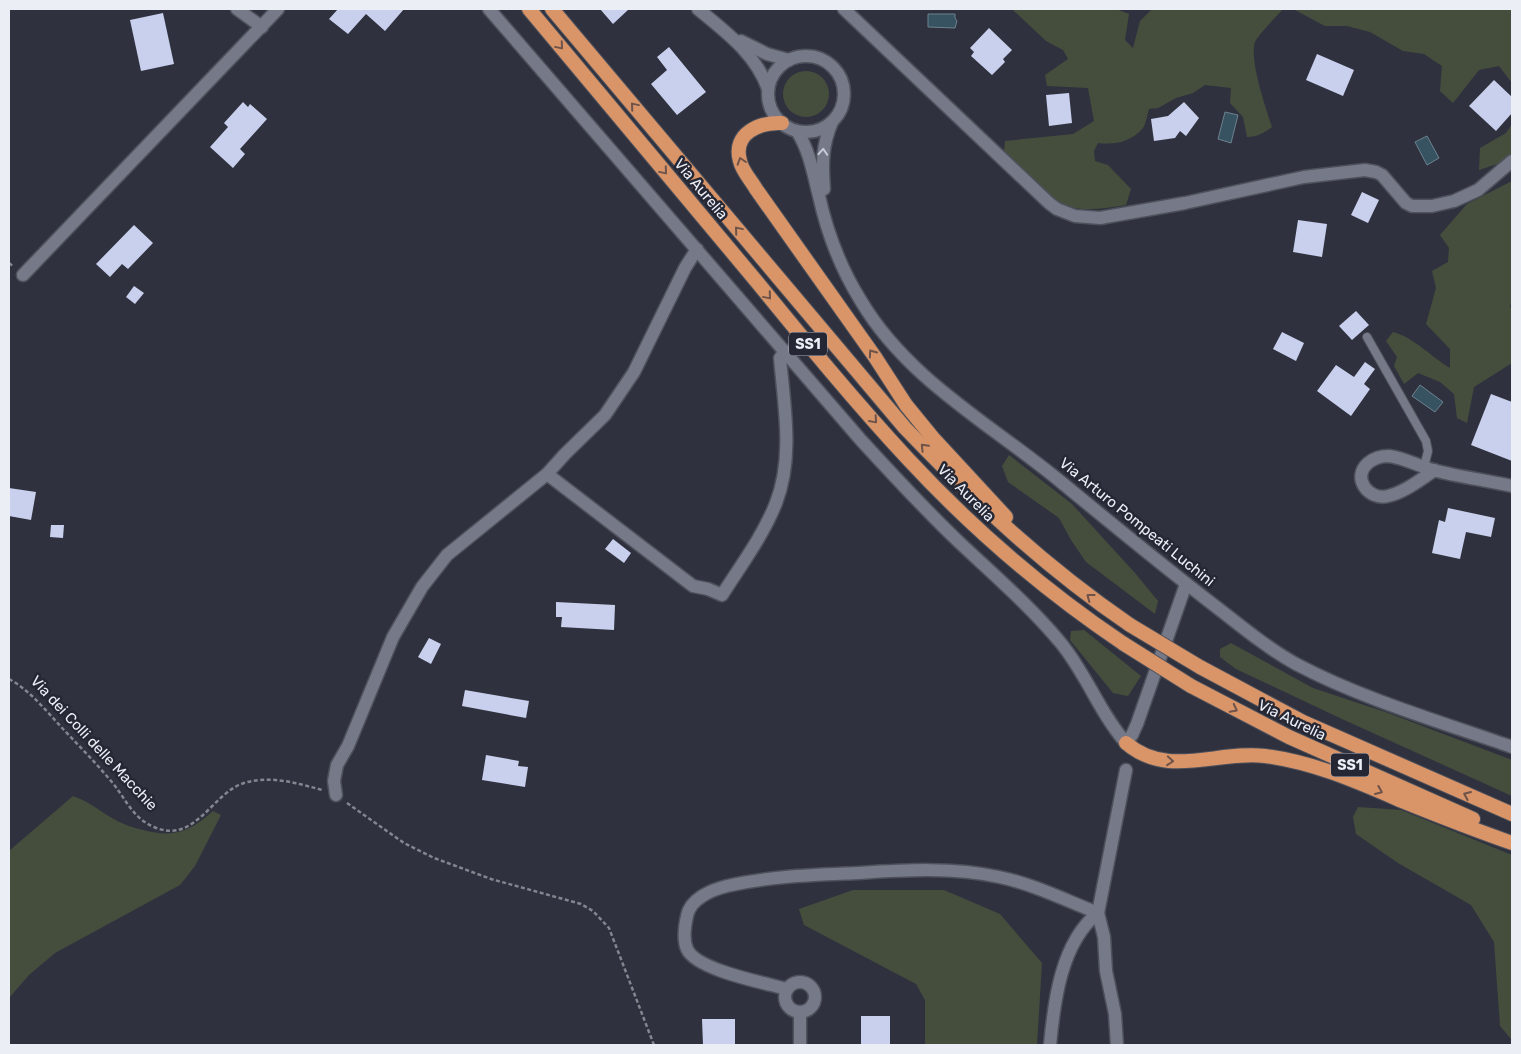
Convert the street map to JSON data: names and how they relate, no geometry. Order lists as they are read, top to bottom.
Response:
{
  "streets": {
    "highway": ["Via Aurelia", "SS1"],
    "street": ["Via Arturo Pompeati Luchini"],
    "path": ["Via dei Colli delle Macchie"]
  }
}
